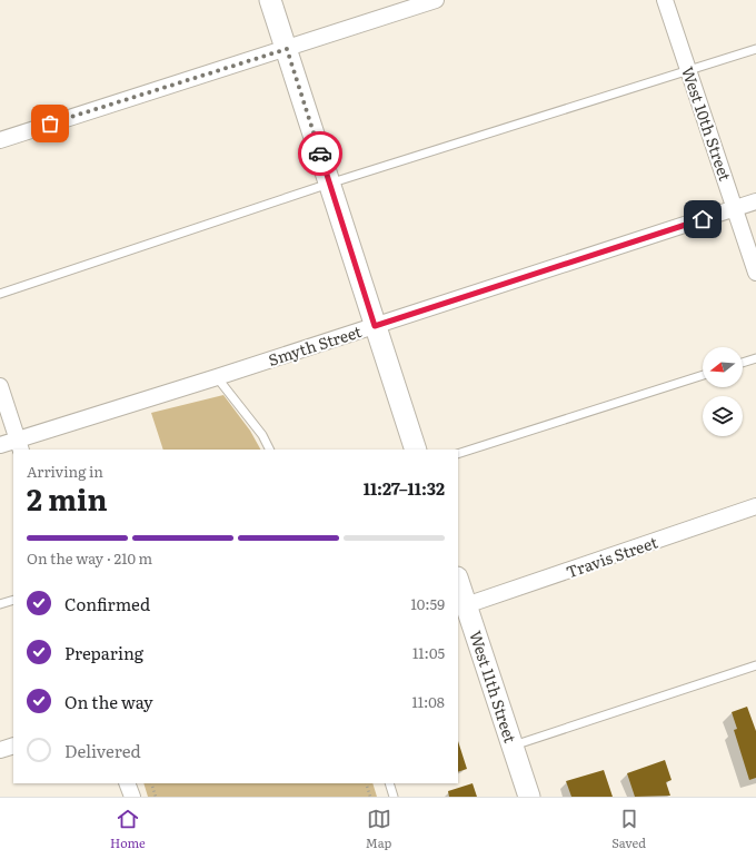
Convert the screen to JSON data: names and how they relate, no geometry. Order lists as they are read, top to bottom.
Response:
{
  "streets": {
    "main road": ["West 11th Street"],
    "street": ["West 10th Street", "Smyth Street", "Travis Street"]
  },
  "crossings": [
    ["West 10th Street", "Smyth Street"],
    ["Travis Street", "West 11th Street"]
  ],
  "north": "left",
  "page": {
    "heading": ["2 min", "Arriving in", "11:27–11:32"],
    "bar": "On the way · 210 m",
    "list": [
      ["Confirmed", "10:59"],
      ["Preparing", "11:05"],
      ["On the way", "11:08"],
      "Delivered"
    ],
    "tabs": ["Home", "Map", "Saved"]
  }
}
